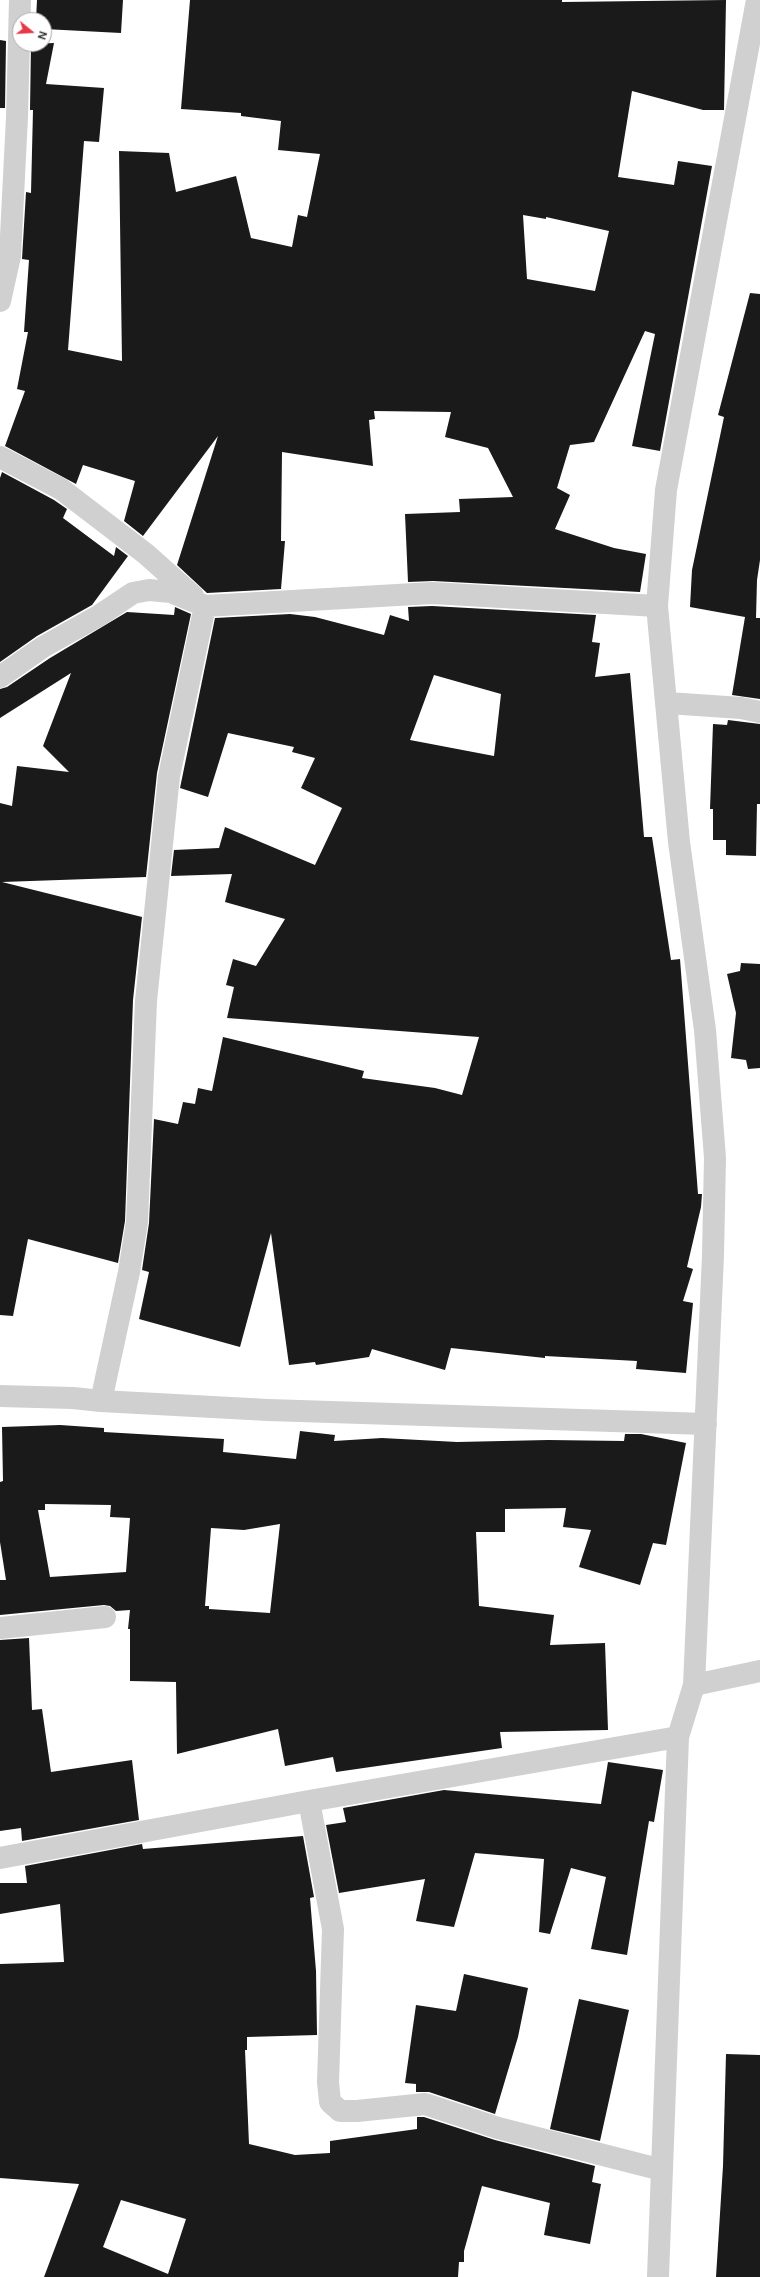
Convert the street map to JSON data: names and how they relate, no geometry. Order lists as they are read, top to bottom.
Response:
{
  "north": "right"
}
